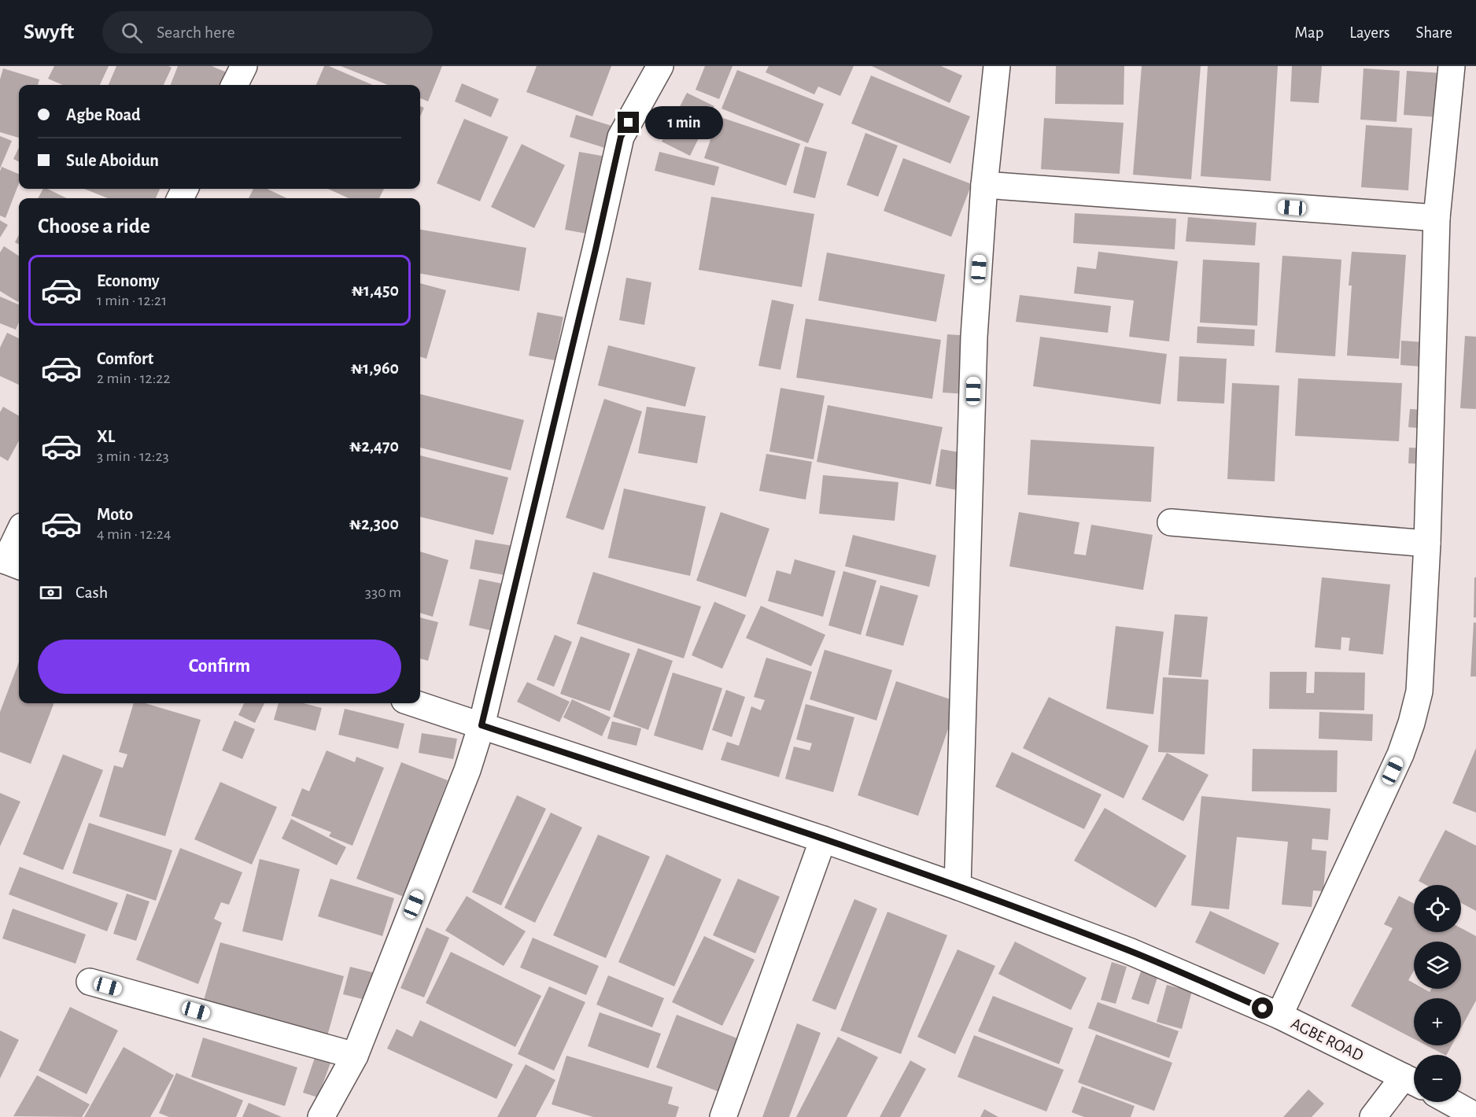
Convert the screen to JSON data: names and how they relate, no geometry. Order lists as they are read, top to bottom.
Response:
{
  "streets": {
    "street": ["AGBE ROAD"]
  },
  "page": {
    "header": "Swyft",
    "search": "Search here",
    "nav": ["Map", "Layers", "Share"],
    "banner": ["Agbe Road", "Sule Aboidun"],
    "bubble": "1 min",
    "heading": "Choose a ride",
    "list": [
      {
        "name": "Economy",
        "note": "1 min · 12:21",
        "value": "₦1,450"
      },
      {
        "name": "Comfort",
        "note": "2 min · 12:22",
        "value": "₦1,960"
      },
      {
        "name": "XL",
        "note": "3 min · 12:23",
        "value": "₦2,470"
      },
      {
        "name": "Moto",
        "note": "4 min · 12:24",
        "value": "₦2,300"
      }
    ],
    "pay": ["Cash", "330 m"],
    "buttons": "Confirm",
    "map_buttons": ["+", "−"]
  }
}
